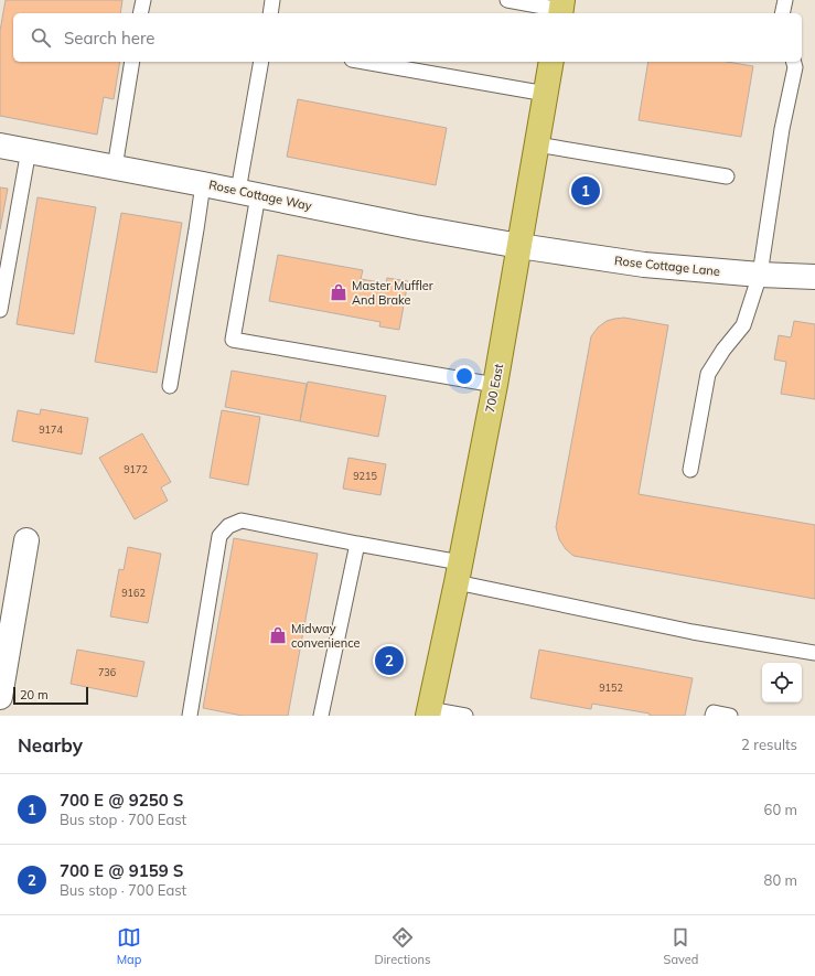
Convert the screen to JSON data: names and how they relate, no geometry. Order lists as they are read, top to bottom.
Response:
{
  "streets": {
    "main road": ["700 East"],
    "street": ["Rose Cottage Way", "Rose Cottage Lane"]
  },
  "crossings": [
    ["Rose Cottage Way", "Rose Cottage Lane"],
    ["Rose Cottage Way", "700 East"],
    ["Rose Cottage Lane", "700 East"]
  ],
  "places": {
    "shop": ["Master Muffler And Brake", "Midway convenience"]
  },
  "house_numbers": [
    "9174",
    "9172",
    "9215",
    "9162",
    "736",
    "9152"
  ],
  "scale_bar": "20 m",
  "page": {
    "search": "Search here",
    "pins": ["1", "2"],
    "scale": "20 m",
    "heading": ["Nearby", "2 results"],
    "list": [
      {
        "mark": "1",
        "name": "700 E @ 9250 S",
        "note": "Bus stop · 700 East",
        "value": "60 m"
      },
      {
        "mark": "2",
        "name": "700 E @ 9159 S",
        "note": "Bus stop · 700 East",
        "value": "80 m"
      }
    ],
    "nav": ["Map", "Directions", "Saved"]
  }
}
